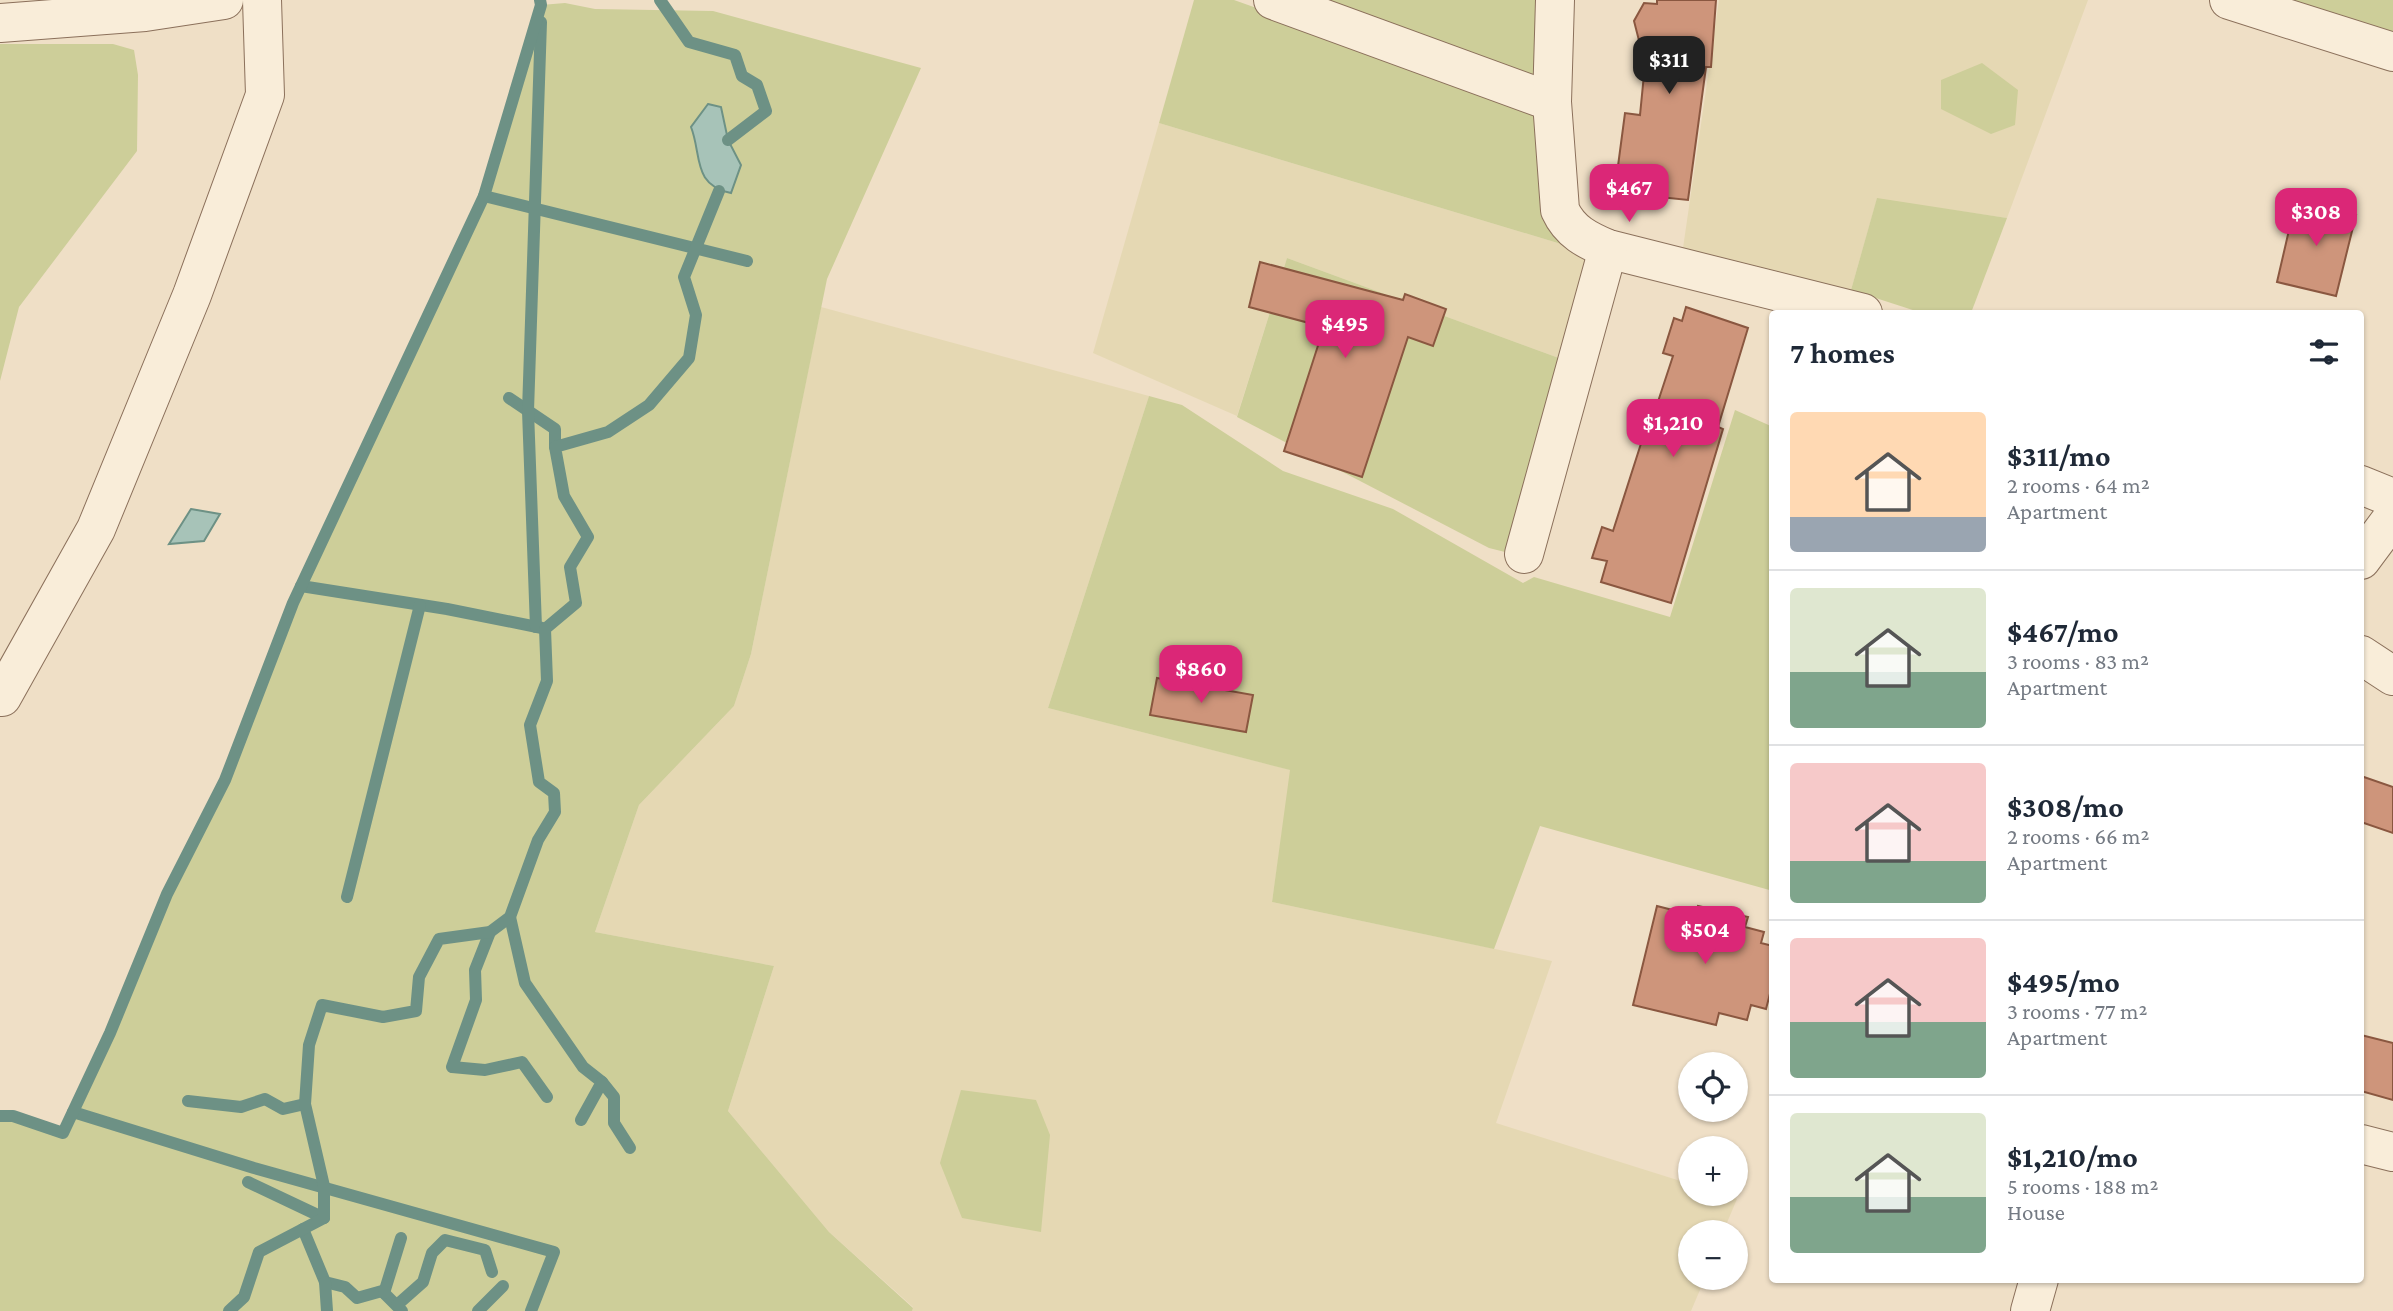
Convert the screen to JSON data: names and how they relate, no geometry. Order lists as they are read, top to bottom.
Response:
{
  "page": {
    "price": [
      "$311",
      "$467",
      "$308",
      "$495",
      "$1,210",
      "$860",
      "$504"
    ],
    "heading": "7 homes",
    "list": [
      {
        "name": "$311/mo",
        "note": "2 rooms · 64 m² · Apartment"
      },
      {
        "name": "$467/mo",
        "note": "3 rooms · 83 m² · Apartment"
      },
      {
        "name": "$308/mo",
        "note": "2 rooms · 66 m² · Apartment"
      },
      {
        "name": "$495/mo",
        "note": "3 rooms · 77 m² · Apartment"
      },
      {
        "name": "$1,210/mo",
        "note": "5 rooms · 188 m² · House"
      }
    ],
    "map_buttons": ["+", "−"]
  }
}
